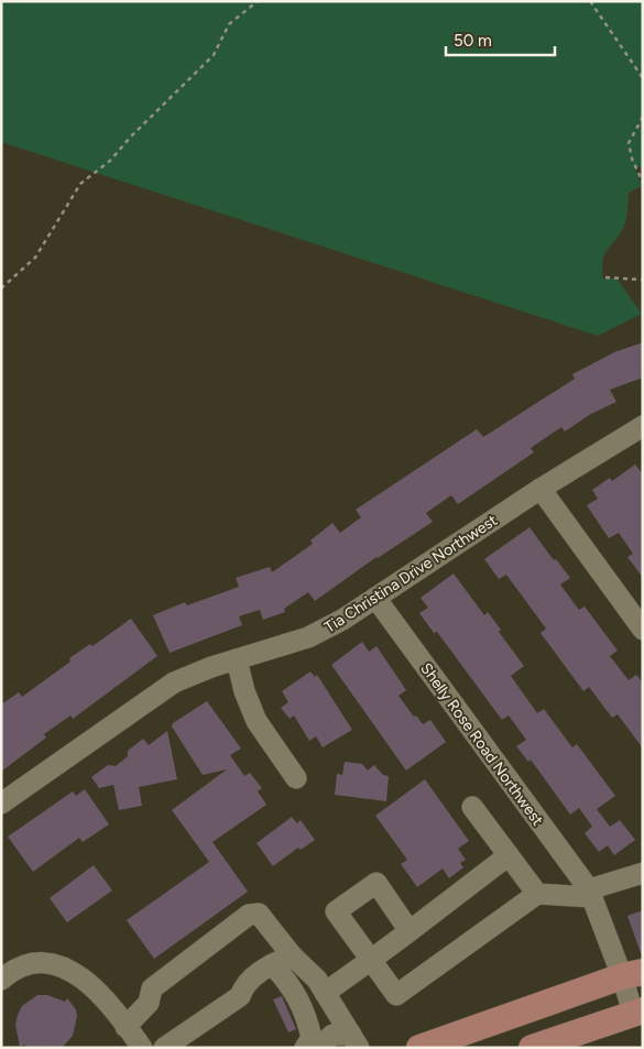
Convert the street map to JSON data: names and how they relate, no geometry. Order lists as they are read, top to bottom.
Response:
{
  "streets": {
    "street": ["Tia Christina Drive Northwest", "Shelly Rose Road Northwest"]
  },
  "crossings": [
    ["Tia Christina Drive Northwest", "Shelly Rose Road Northwest"]
  ],
  "scale_bar": "50 m"
}
